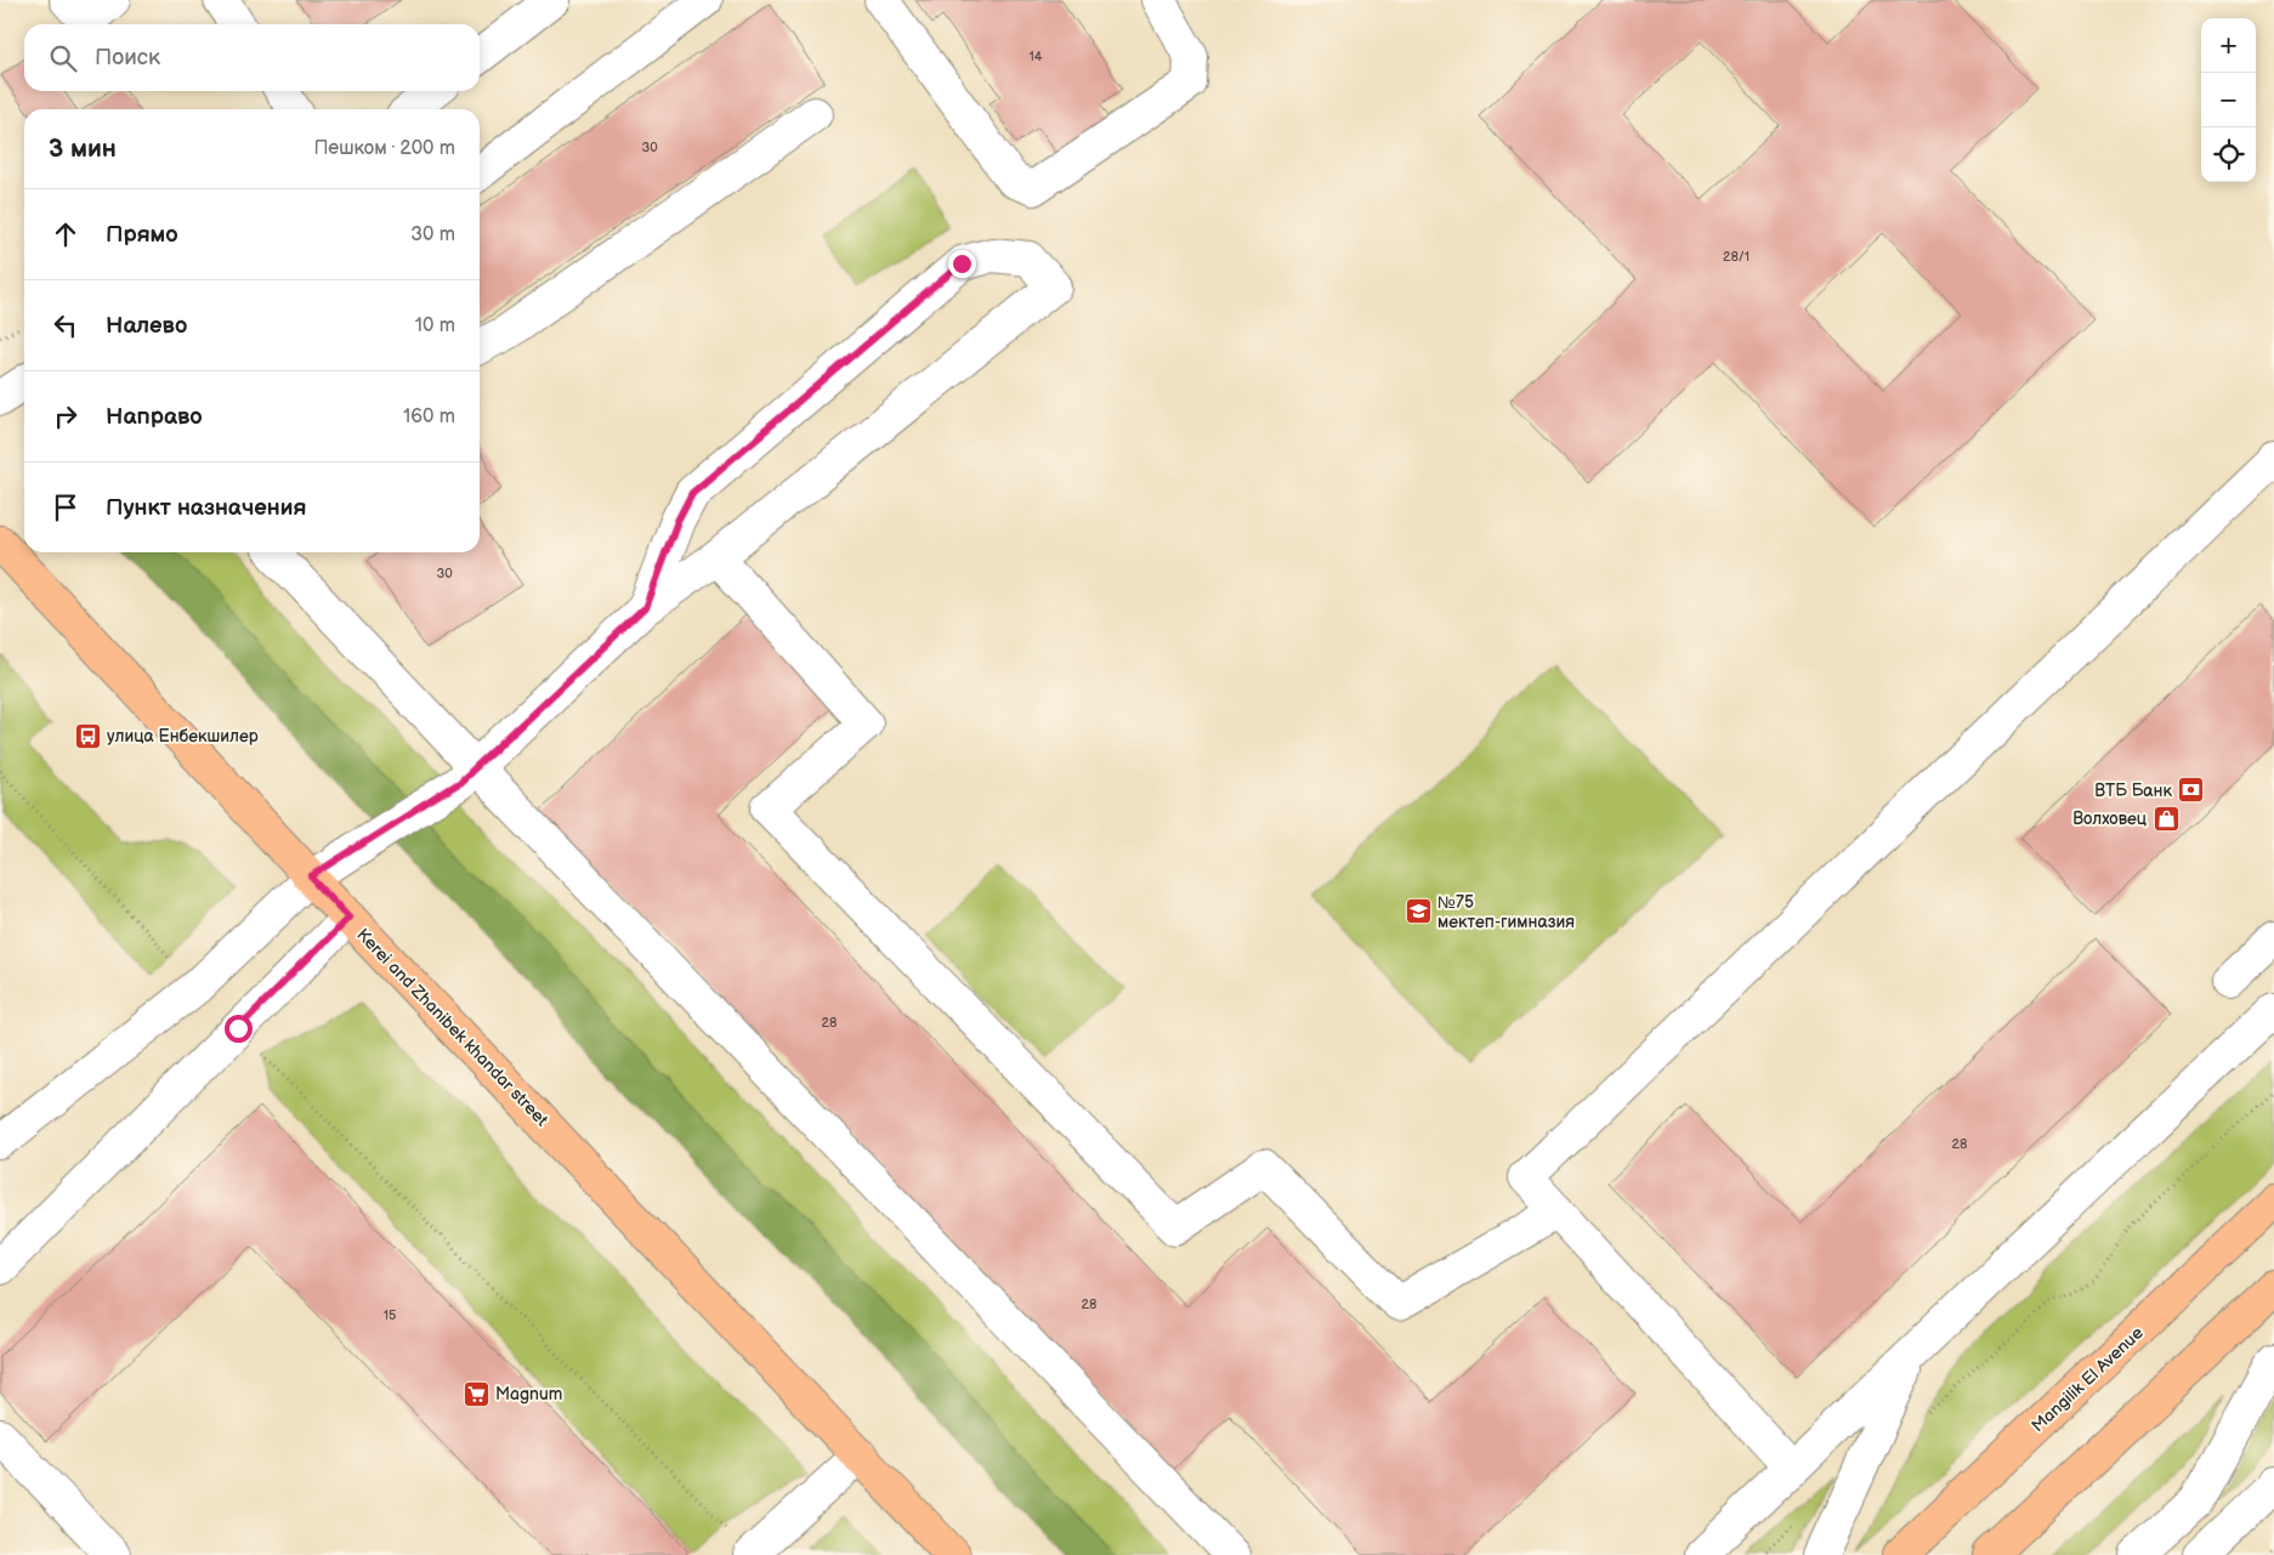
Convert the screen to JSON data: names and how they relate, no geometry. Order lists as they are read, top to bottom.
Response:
{
  "streets": {
    "main road": ["Kerei and Zhanibek khandar street", "Mangilik El Avenue"]
  },
  "places": {
    "bus stop": ["улица Енбекшилер"],
    "bank": ["ВТБ Банк"],
    "shop": ["Волховец"],
    "school or university": ["№75 мектеп-гимназия"],
    "supermarket": ["Magnum"]
  },
  "house_numbers": [
    "14",
    "30",
    "28/1",
    "30",
    "28",
    "28",
    "28",
    "15"
  ],
  "page": {
    "map_buttons": ["+", "−"],
    "search": "Поиск",
    "heading": ["3 мин", "Пешком · 200 m"],
    "list": [
      ["Прямо", "30 m"],
      ["Налево", "10 m"],
      ["Направо", "160 m"],
      "Пункт назначения"
    ]
  }
}
